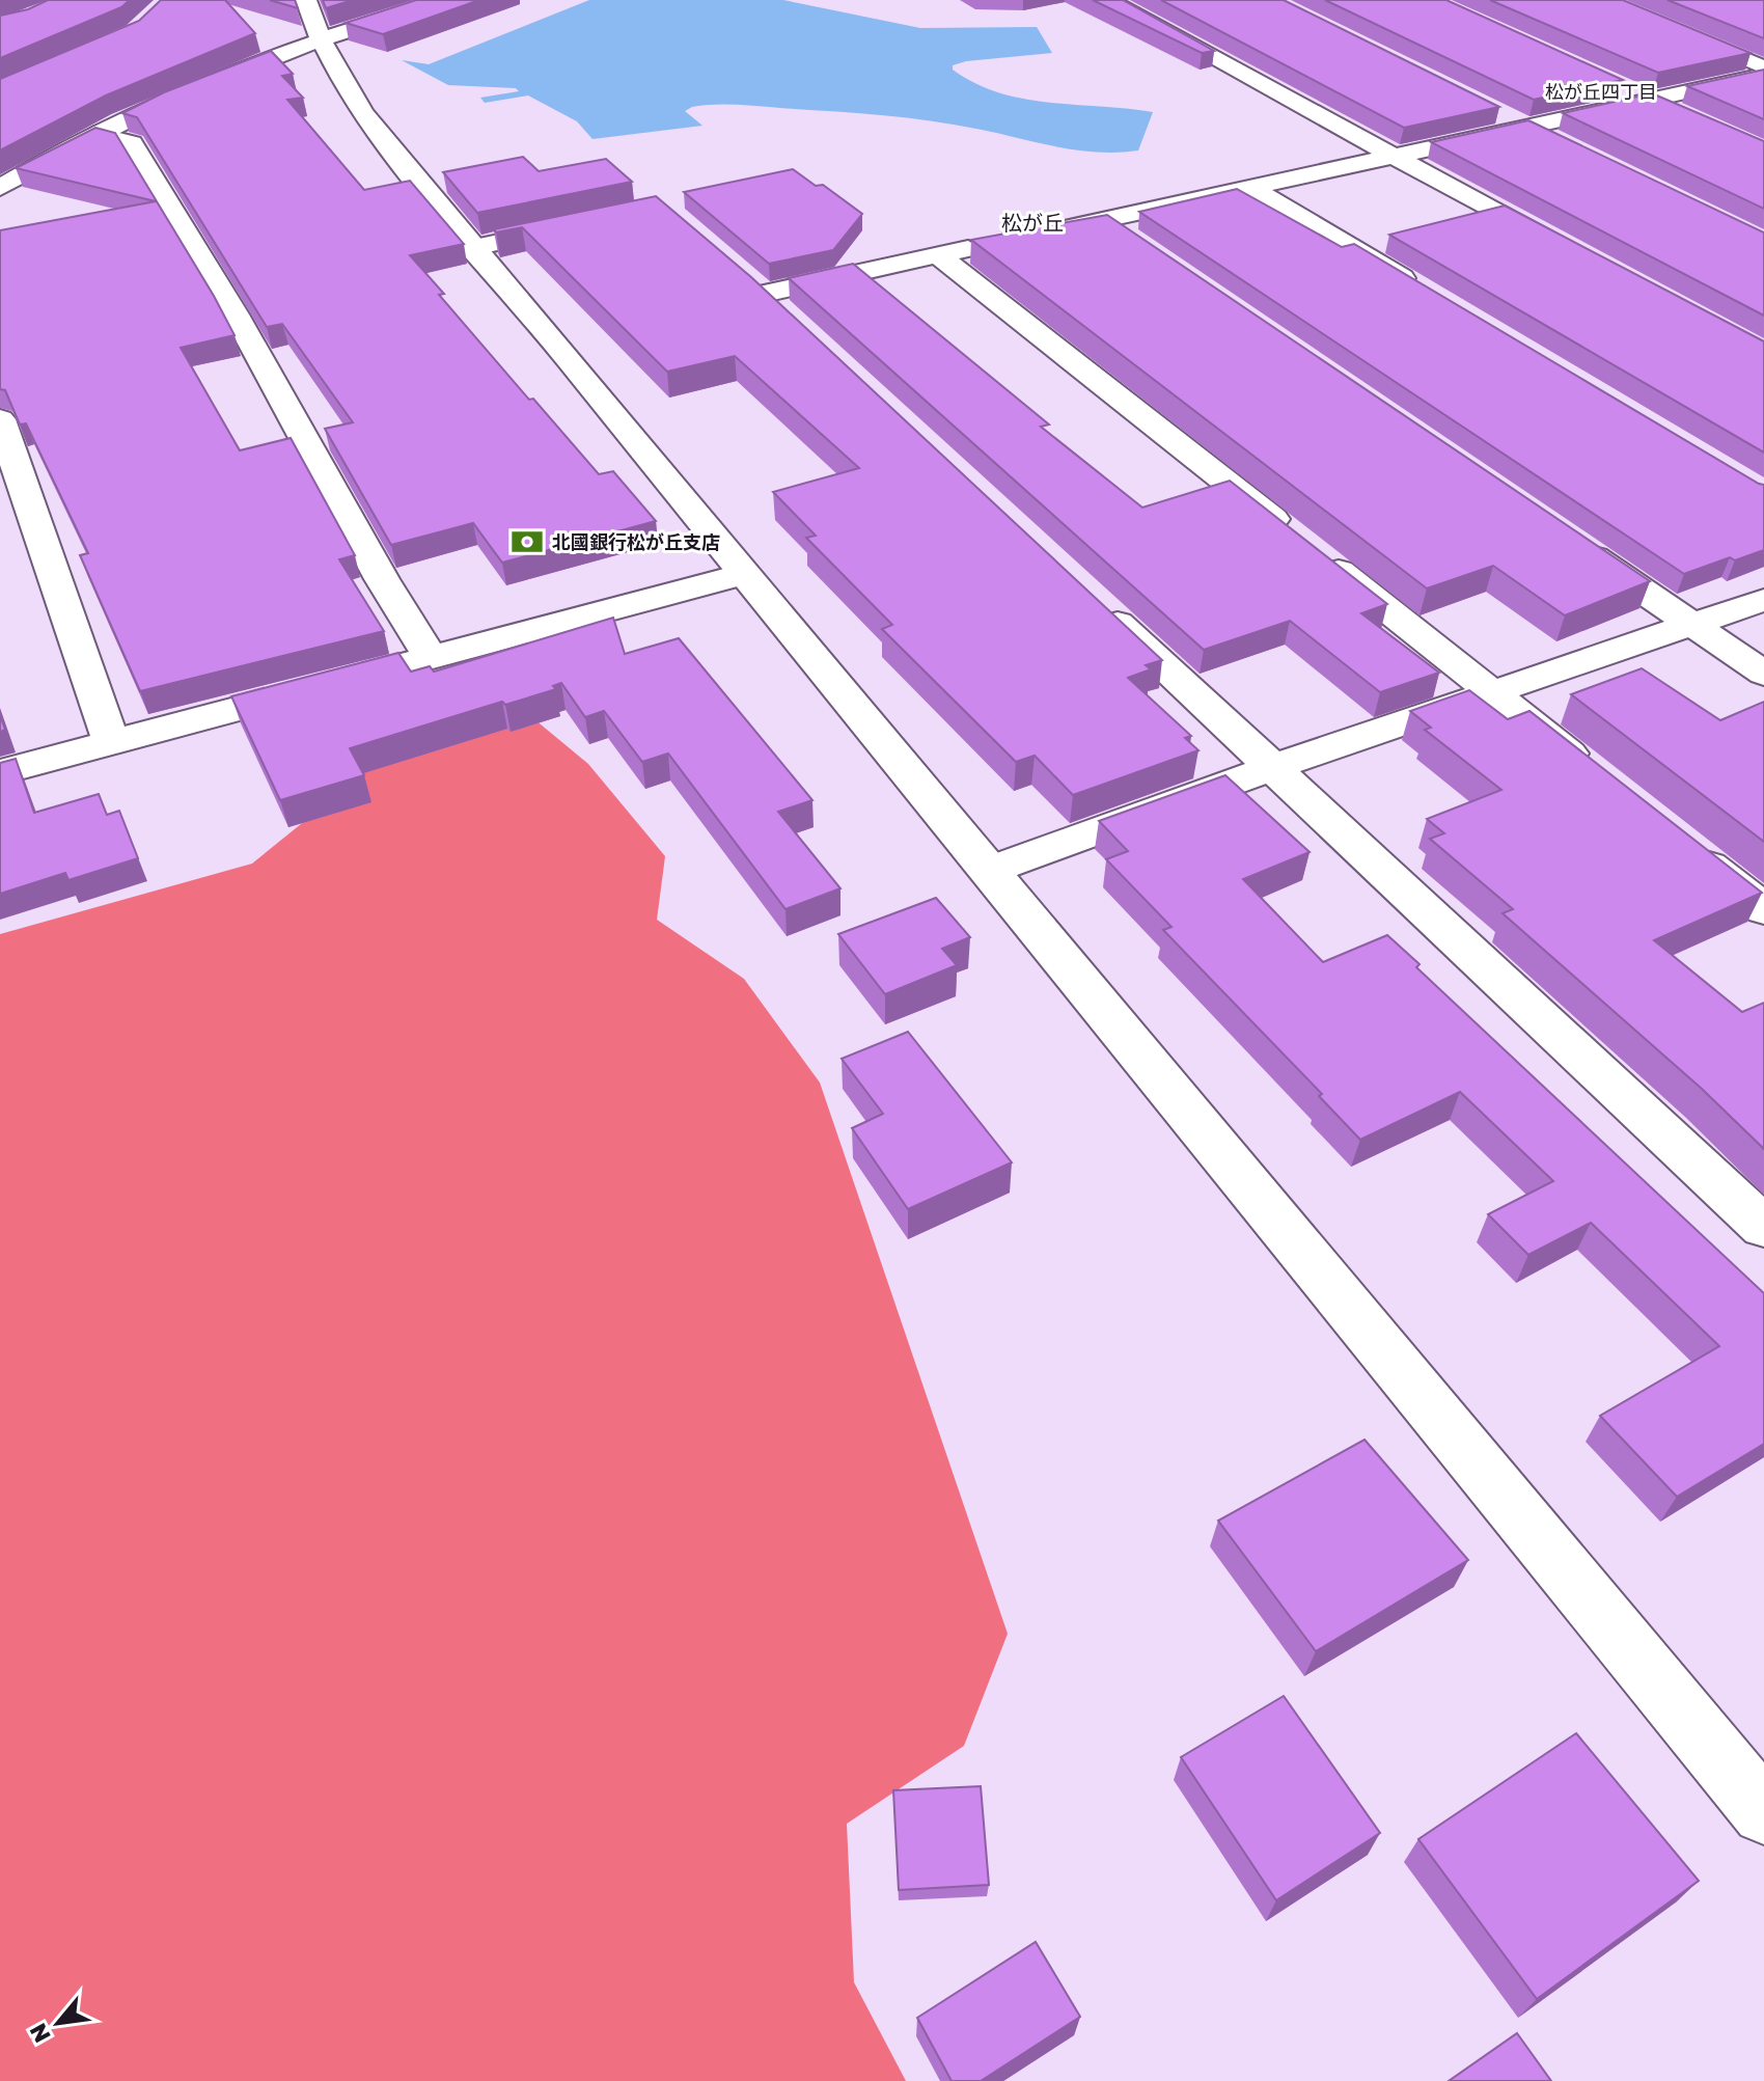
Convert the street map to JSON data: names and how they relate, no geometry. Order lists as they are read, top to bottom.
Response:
{
  "districts": ["松が丘四丁目", "松が丘"],
  "places": {
    "bank": ["北國銀行松が丘支店"]
  },
  "north": "bottom left"
}
